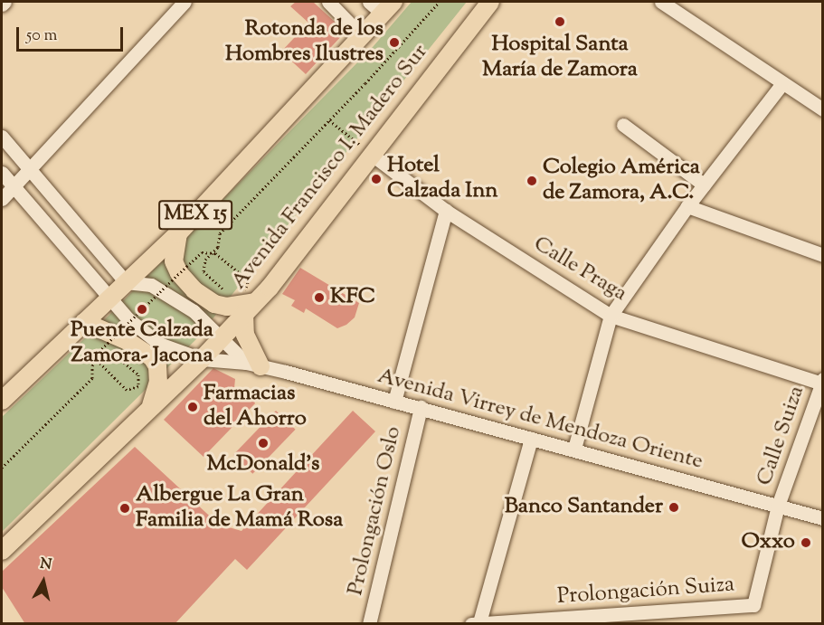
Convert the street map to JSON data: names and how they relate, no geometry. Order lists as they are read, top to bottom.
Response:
{
  "streets": {
    "main road": ["Avenida Francisco I. Madero Sur", "MEX 15"],
    "street": [
      "Calle Praga",
      "Avenida Virrey de Mendoza Oriente",
      "Calle Suiza",
      "Prolongación Oslo",
      "Prolongación Suiza"
    ]
  },
  "crossings": [
    ["Avenida Francisco I. Madero Sur", "Calle Praga"],
    ["Avenida Francisco I. Madero Sur", "Avenida Virrey de Mendoza Oriente"],
    ["MEX 15", "Avenida Virrey de Mendoza Oriente"],
    ["Calle Praga", "Calle Suiza"],
    ["Calle Praga", "Prolongación Oslo"],
    ["Avenida Virrey de Mendoza Oriente", "Calle Suiza"],
    ["Avenida Virrey de Mendoza Oriente", "Prolongación Oslo"],
    ["Avenida Virrey de Mendoza Oriente", "Prolongación Suiza"],
    ["Calle Suiza", "Prolongación Suiza"]
  ],
  "places": [
    "Hospital Santa María de Zamora",
    "Rotonda de los Hombres Ilustres",
    "Hotel Calzada Inn",
    "Colegio América de Zamora, A.C.",
    "KFC",
    "Puente Calzada Zamora- Jacona",
    "Farmacias del Ahorro",
    "McDonald's",
    "Banco Santander",
    "Albergue La Gran Familia de Mamá Rosa",
    "Oxxo"
  ],
  "scale_bar": "50 m",
  "north": "top"
}
